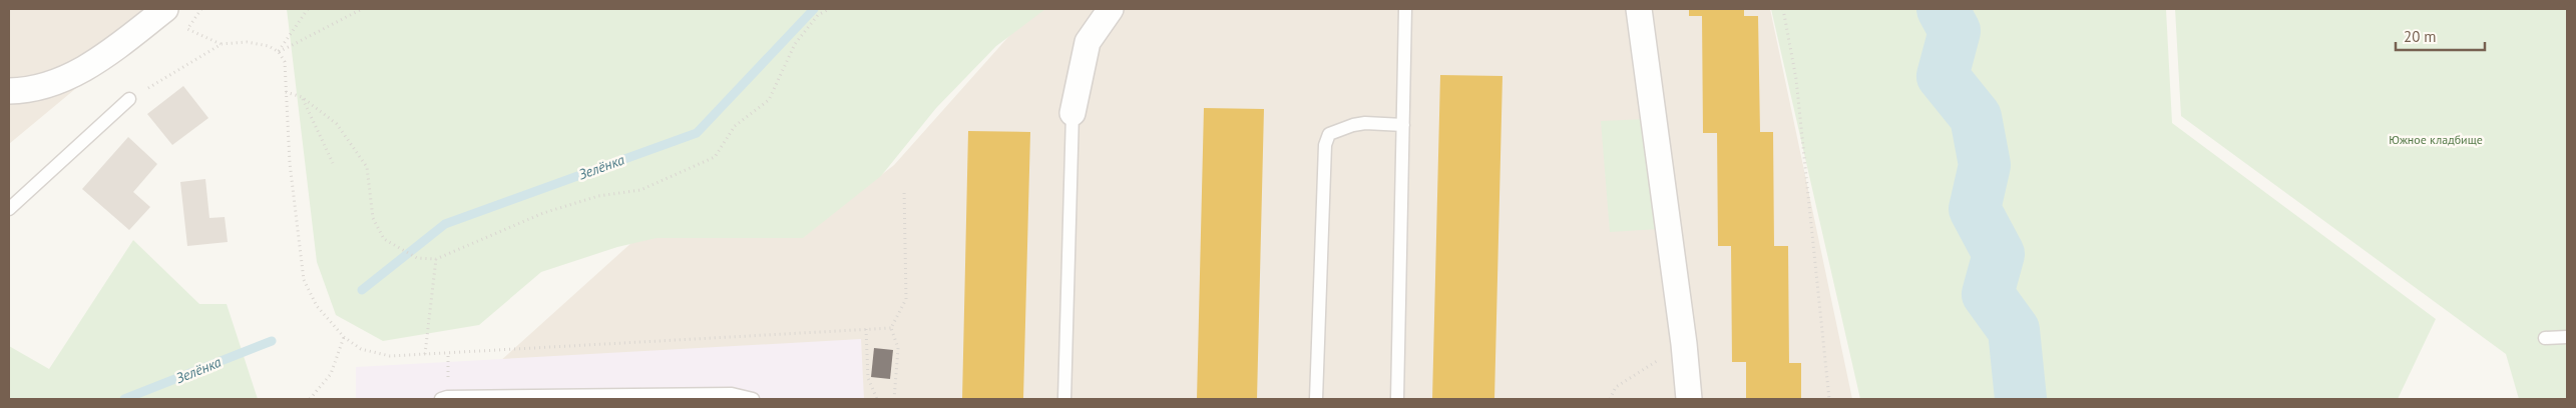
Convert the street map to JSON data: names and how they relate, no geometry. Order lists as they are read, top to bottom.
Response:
{
  "water": ["Зелёнка"],
  "parks": ["Южное кладбище"],
  "scale_bar": "20 m"
}
